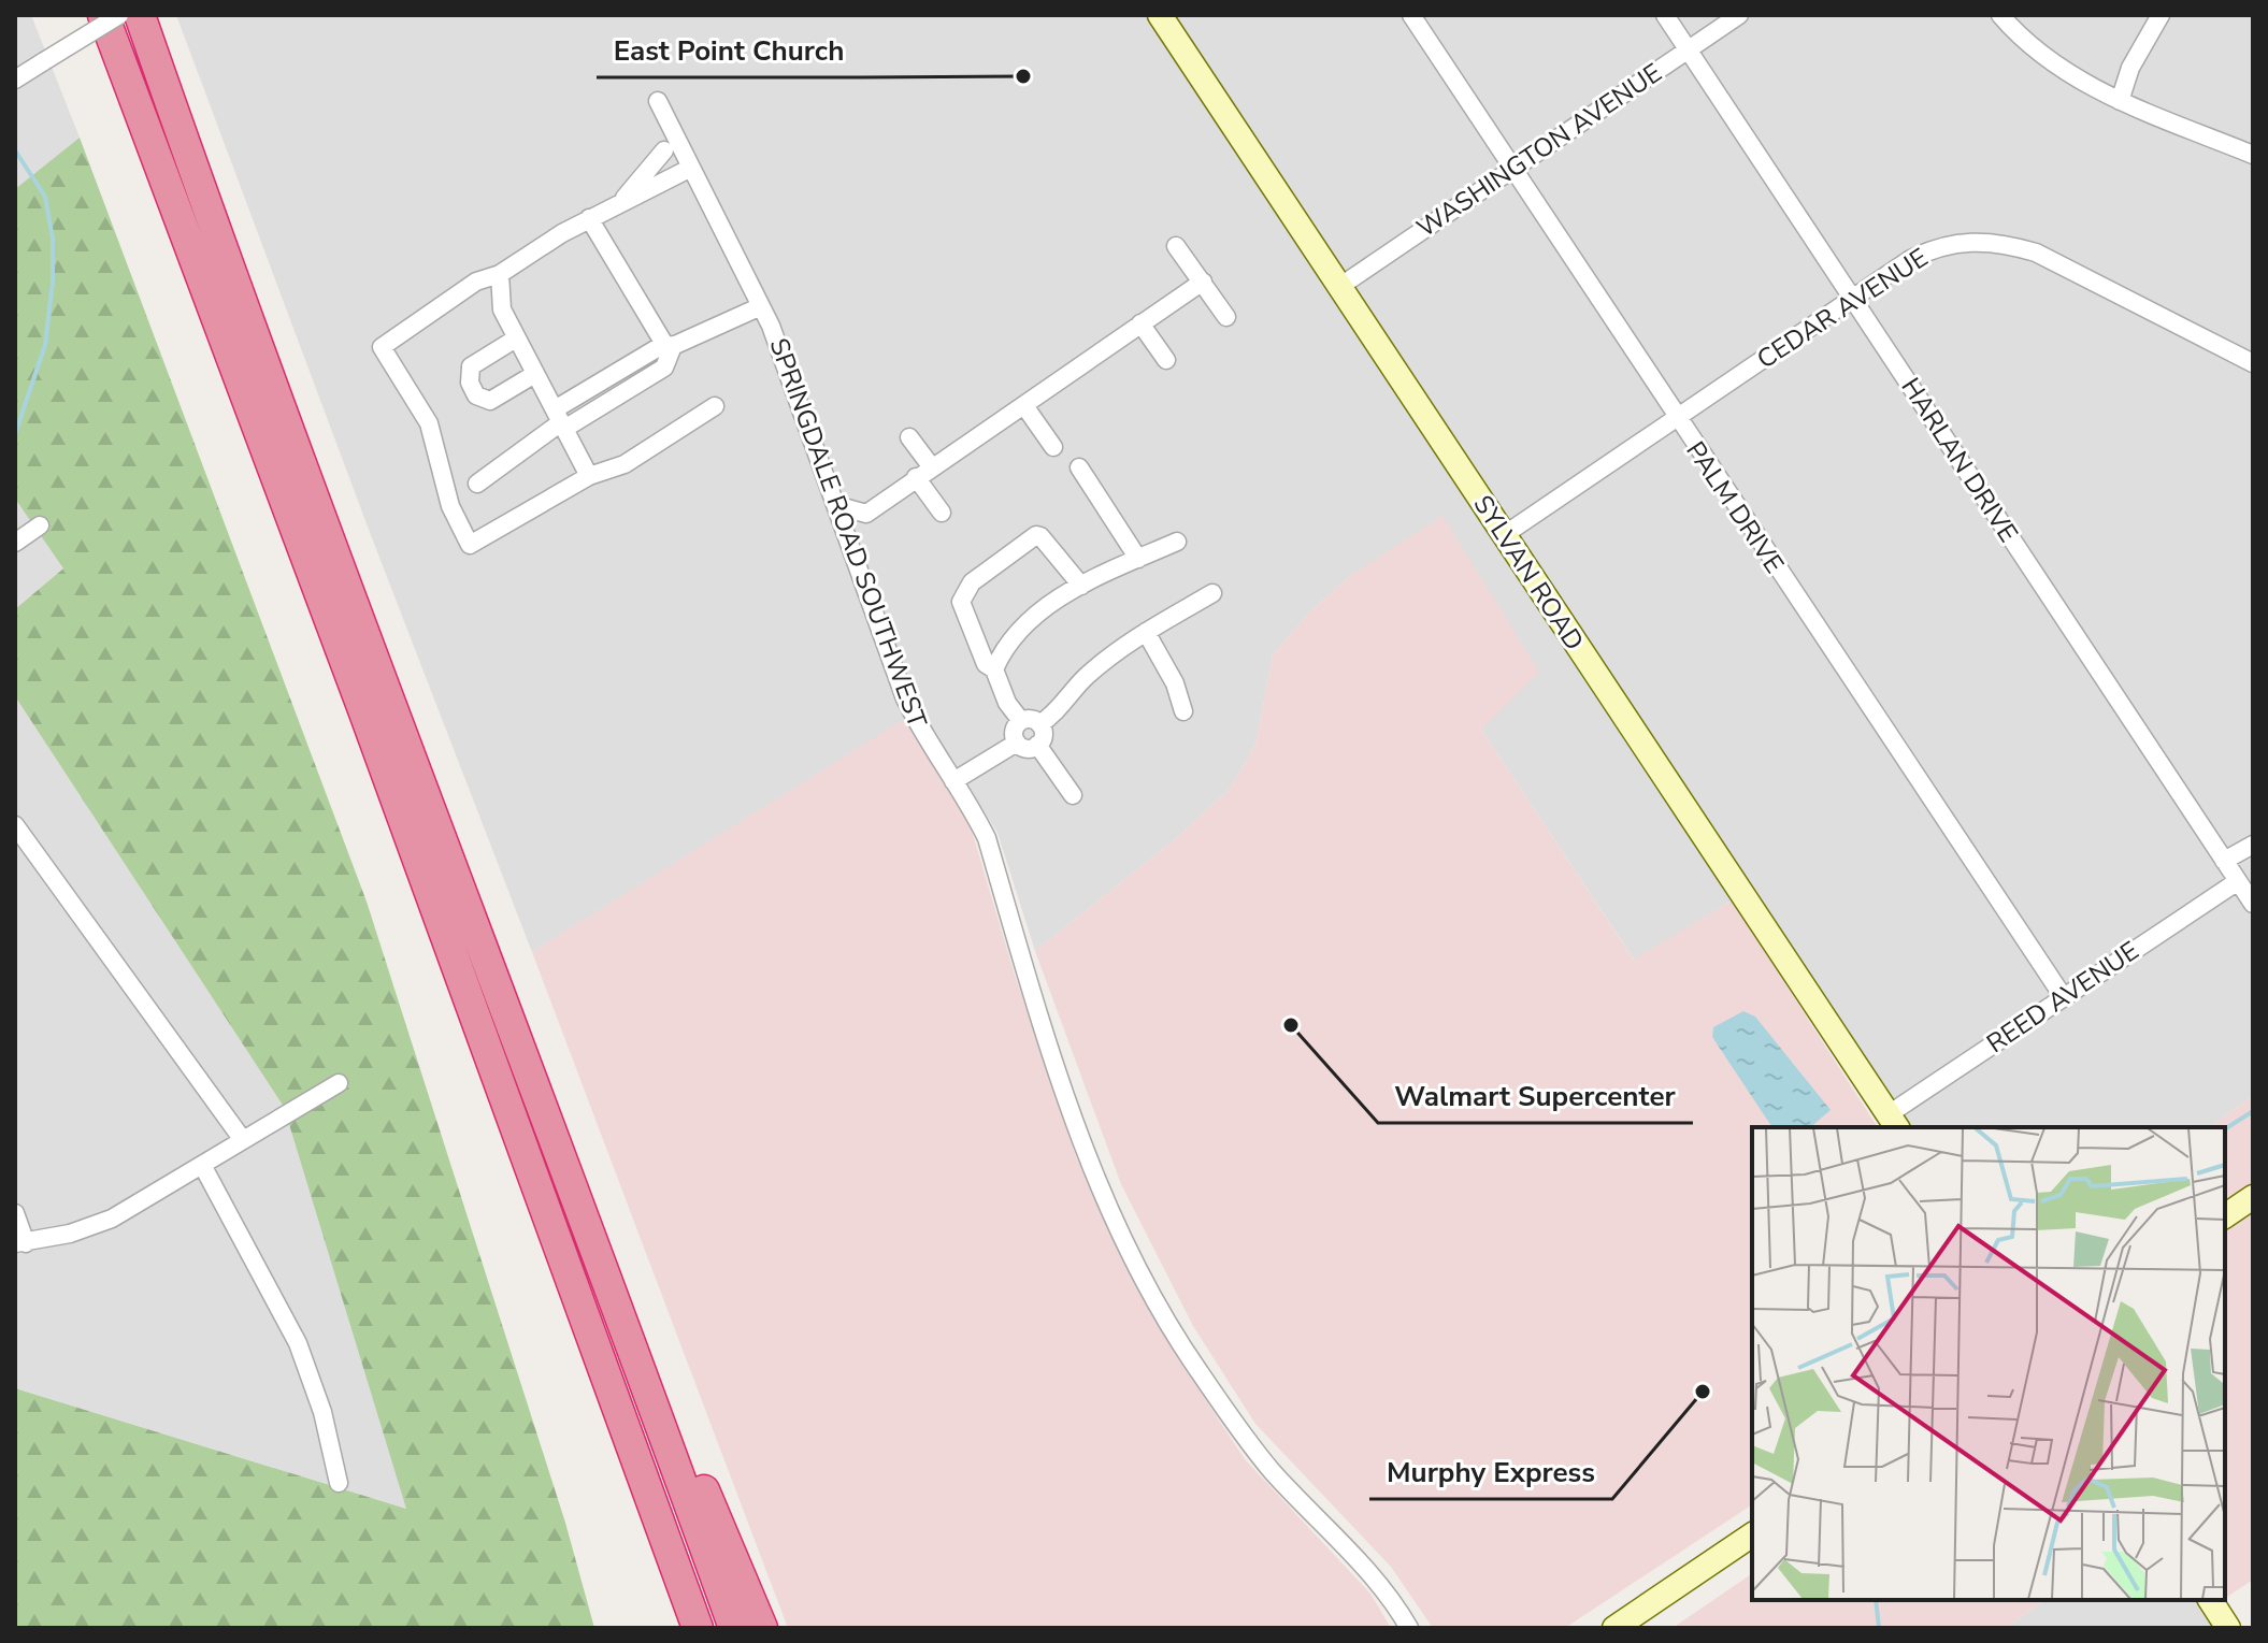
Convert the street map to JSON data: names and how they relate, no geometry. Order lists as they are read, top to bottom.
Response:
{
  "streets": {
    "main road": ["SYLVAN ROAD"],
    "street": [
      "WASHINGTON AVENUE",
      "CEDAR AVENUE",
      "HARLAN DRIVE",
      "PALM DRIVE",
      "SPRINGDALE ROAD SOUTHWEST",
      "REED AVENUE"
    ]
  },
  "crossings": [
    ["WASHINGTON AVENUE", "HARLAN DRIVE"],
    ["WASHINGTON AVENUE", "PALM DRIVE"],
    ["WASHINGTON AVENUE", "SYLVAN ROAD"],
    ["CEDAR AVENUE", "HARLAN DRIVE"],
    ["CEDAR AVENUE", "PALM DRIVE"],
    ["CEDAR AVENUE", "SYLVAN ROAD"],
    ["HARLAN DRIVE", "REED AVENUE"],
    ["PALM DRIVE", "REED AVENUE"],
    ["SYLVAN ROAD", "REED AVENUE"]
  ],
  "places": ["East Point Church", "Walmart Supercenter", "Murphy Express"]
}
